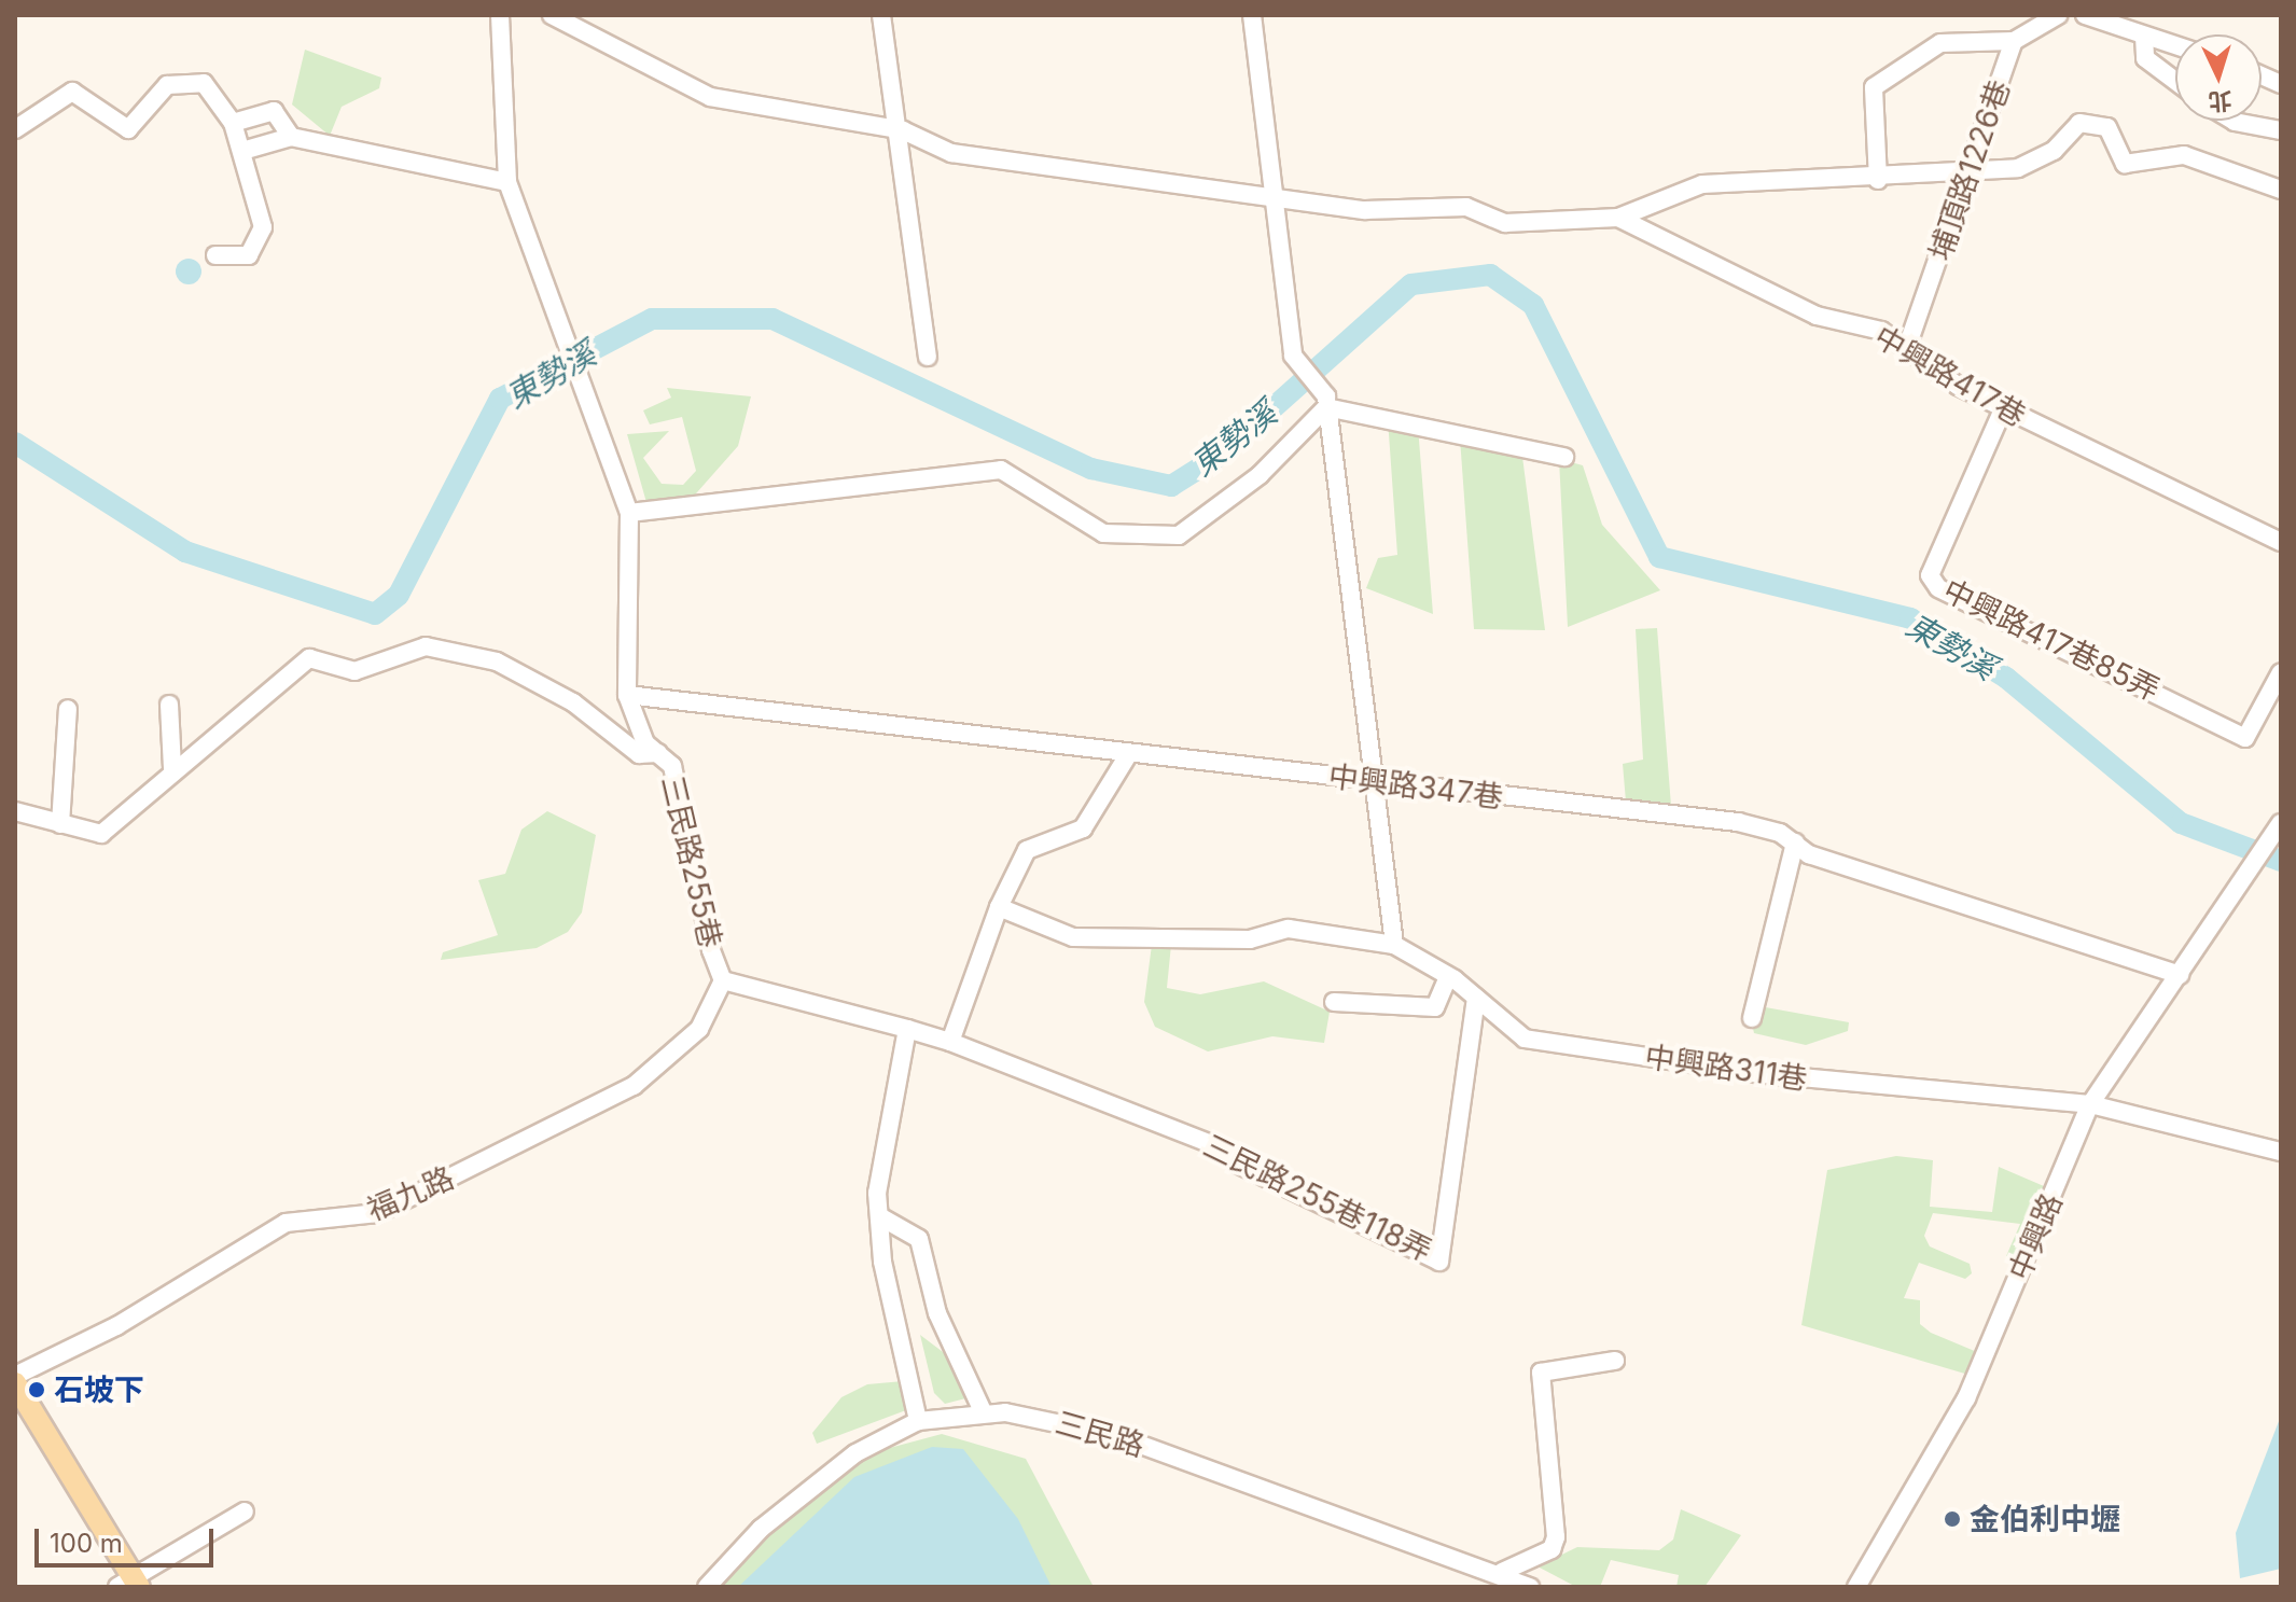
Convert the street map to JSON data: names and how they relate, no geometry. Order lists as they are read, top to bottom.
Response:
{
  "streets": {
    "street": [
      "埔頂路1226巷",
      "中興路417巷",
      "中興路417巷85弄",
      "中興路347巷",
      "三民路255巷",
      "中興路311巷",
      "福九路",
      "三民路255巷118弄",
      "中興路",
      "三民路"
    ]
  },
  "crossings": [
    ["埔頂路1226巷", "中興路417巷"],
    ["中興路417巷", "中興路417巷85弄"],
    ["中興路347巷", "三民路255巷"],
    ["中興路347巷", "中興路"],
    ["三民路255巷", "福九路"],
    ["三民路255巷", "三民路255巷118弄"],
    ["中興路311巷", "三民路255巷118弄"],
    ["中興路311巷", "中興路"]
  ],
  "water": ["東勢溪"],
  "places": ["石坡下", "金伯利中壢"],
  "scale_bar": "100 m",
  "north": "bottom"
}
